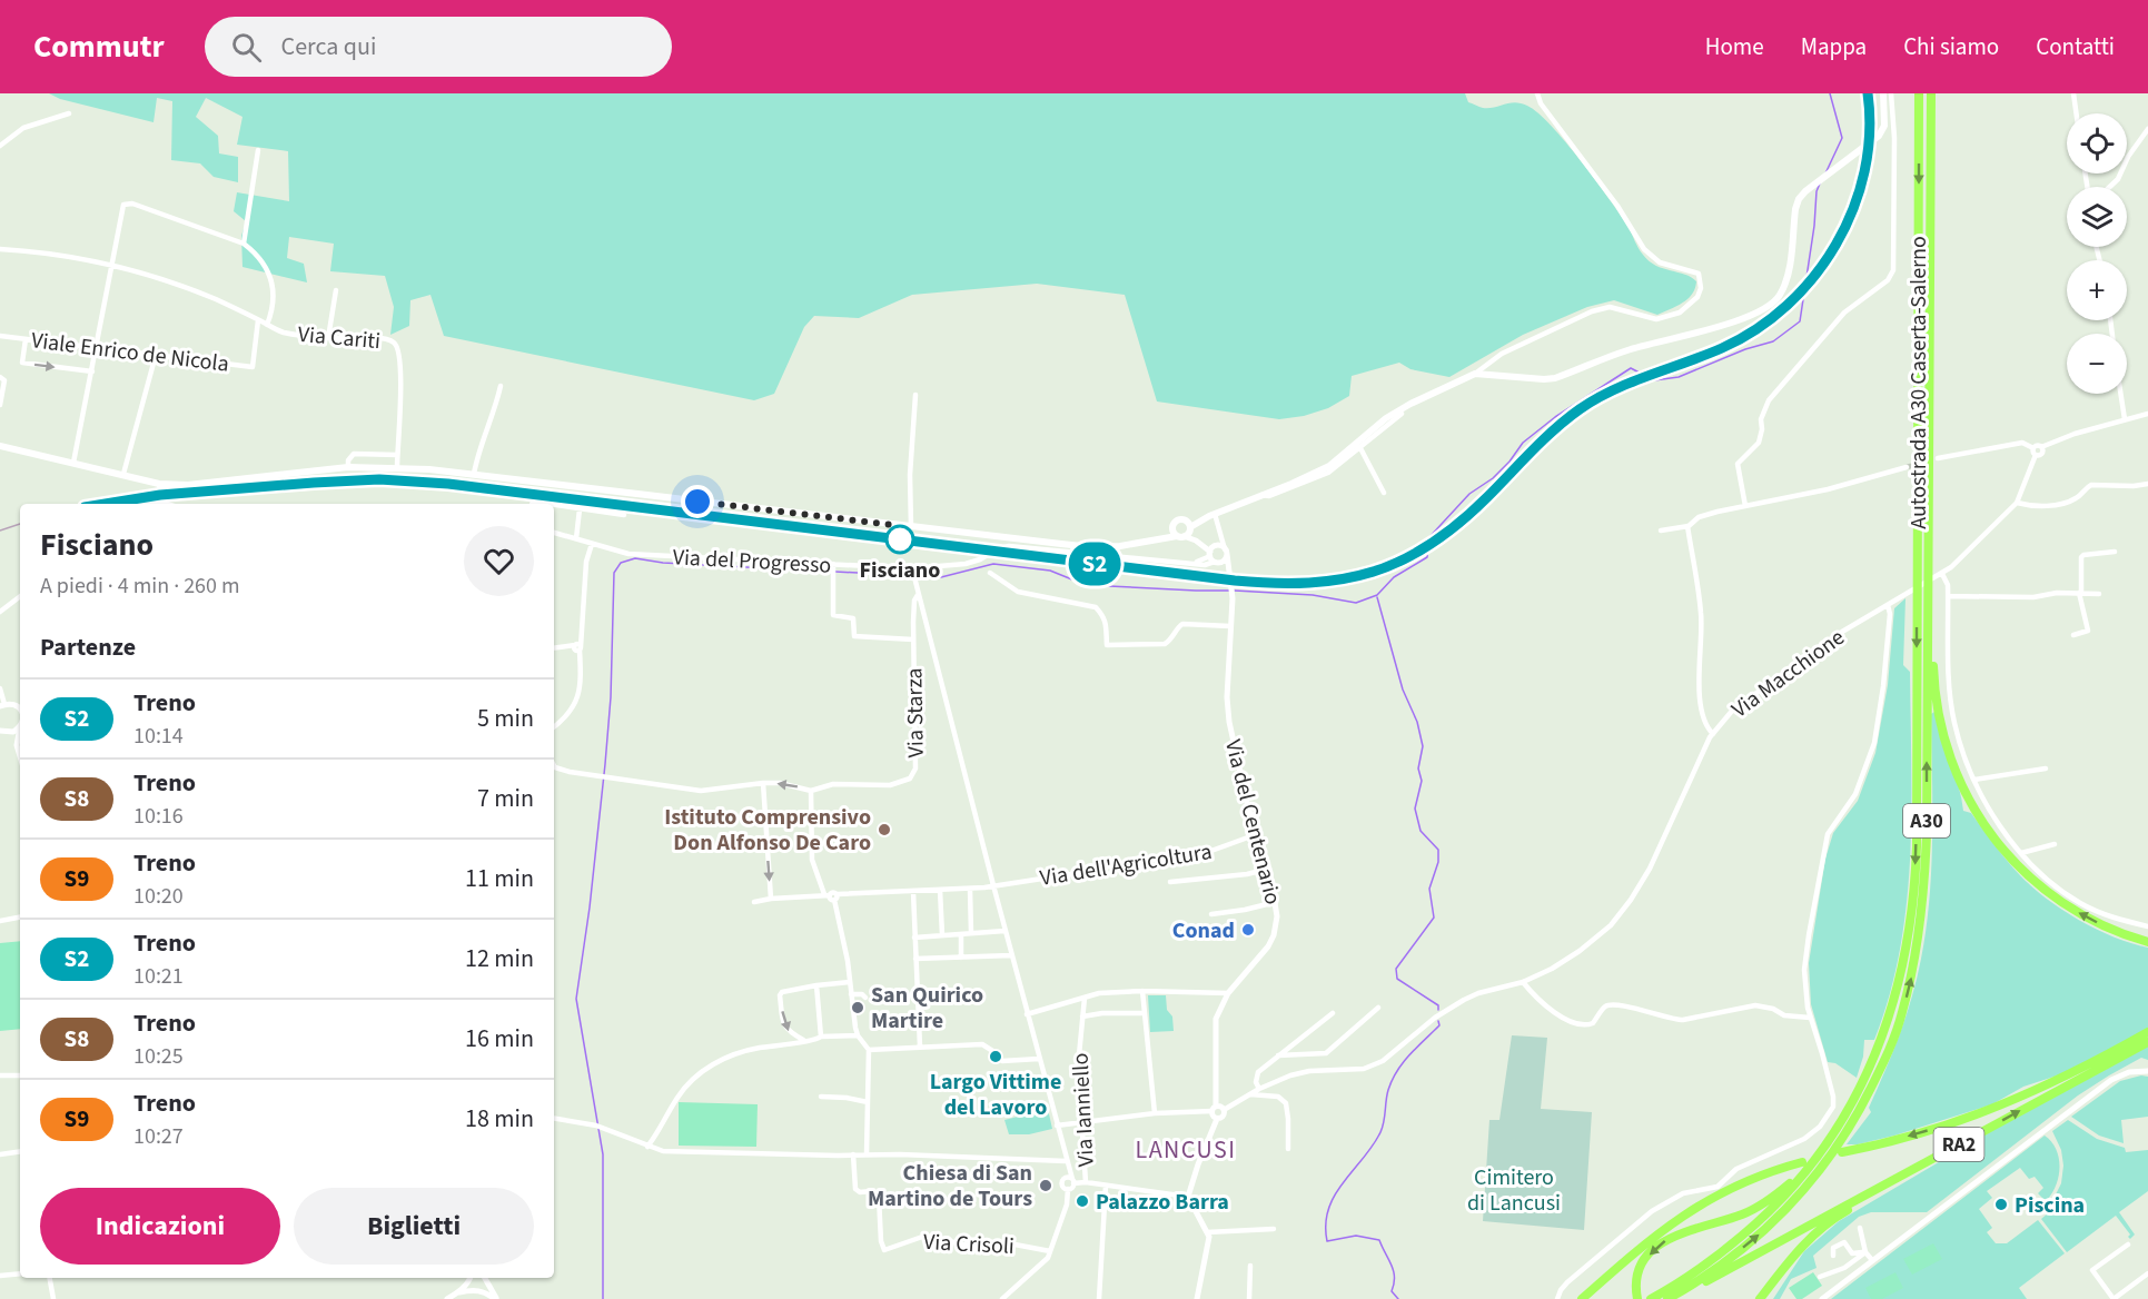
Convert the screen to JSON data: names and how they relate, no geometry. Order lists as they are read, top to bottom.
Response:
{
  "streets": {
    "highway": ["Autostrada A30 Caserta-Salerno", "A30", "RA2"],
    "street": [
      "Via Cariti",
      "Viale Enrico de Nicola",
      "Via del Progresso",
      "Via Macchione",
      "Via Starza",
      "Via del Centenario",
      "Via dell'Agricoltura",
      "Via Ianniello",
      "Via Crisoli"
    ]
  },
  "crossings": [
    ["Autostrada A30 Caserta-Salerno", "A30"],
    ["Via del Progresso", "Via Starza"],
    ["Via Macchione", "Via del Centenario"],
    ["A30", "RA2"],
    ["Via del Centenario", "Via dell'Agricoltura"]
  ],
  "districts": ["LANCUSI"],
  "parks": ["Cimitero di Lancusi"],
  "places": [
    "Fisciano",
    "Istituto Comprensivo Don Alfonso De Caro",
    "Conad",
    "San Quirico Martire",
    "Largo Vittime del Lavoro",
    "Chiesa di San Martino de Tours",
    "Palazzo Barra",
    "Piscina"
  ],
  "page": {
    "header": "Commutr",
    "search": "Cerca qui",
    "nav": [
      "Home",
      "Mappa",
      "Chi siamo",
      "Contatti"
    ],
    "on_map": "S2",
    "map_buttons": ["+", "−"],
    "heading": [
      ["Fisciano", "A piedi · 4 min · 260 m"],
      "Partenze"
    ],
    "list": [
      {
        "mark": "S2",
        "name": "Treno",
        "note": "10:14",
        "value": "5 min"
      },
      {
        "mark": "S8",
        "name": "Treno",
        "note": "10:16",
        "value": "7 min"
      },
      {
        "mark": "S9",
        "name": "Treno",
        "note": "10:20",
        "value": "11 min"
      },
      {
        "mark": "S2",
        "name": "Treno",
        "note": "10:21",
        "value": "12 min"
      },
      {
        "mark": "S8",
        "name": "Treno",
        "note": "10:25",
        "value": "16 min"
      },
      {
        "mark": "S9",
        "name": "Treno",
        "note": "10:27",
        "value": "18 min"
      }
    ],
    "buttons": ["Indicazioni", "Biglietti"]
  }
}
